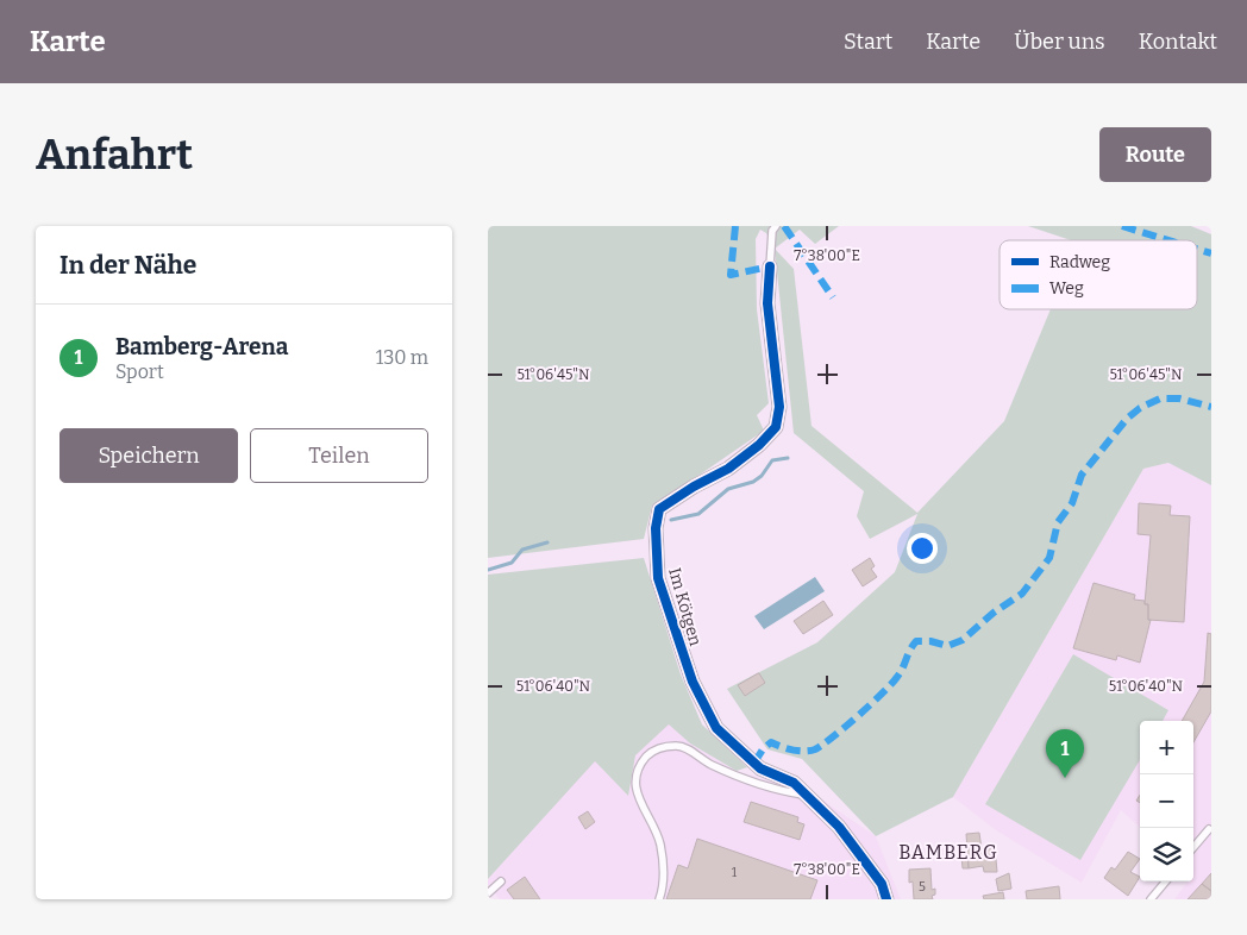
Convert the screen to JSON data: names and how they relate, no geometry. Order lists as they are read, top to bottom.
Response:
{
  "streets": {
    "street": ["Im Kötgen"]
  },
  "districts": ["BAMBERG"],
  "house_numbers": ["1", "5"],
  "legend": ["Radweg", "Weg"],
  "page": {
    "header": "Karte",
    "nav": [
      "Start",
      "Karte",
      "Über uns",
      "Kontakt"
    ],
    "buttons": [
      "Route",
      ["Speichern", "Teilen"]
    ],
    "title": "Anfahrt",
    "heading": "In der Nähe",
    "list": [
      {
        "mark": "1",
        "name": "Bamberg-Arena",
        "note": "Sport",
        "value": "130 m"
      }
    ],
    "map_buttons": ["+", "−"],
    "pins": "1"
  },
  "coordinates": ["7°38'00\"E", "51°06'45\"N", "51°06'40\"N"]
}
